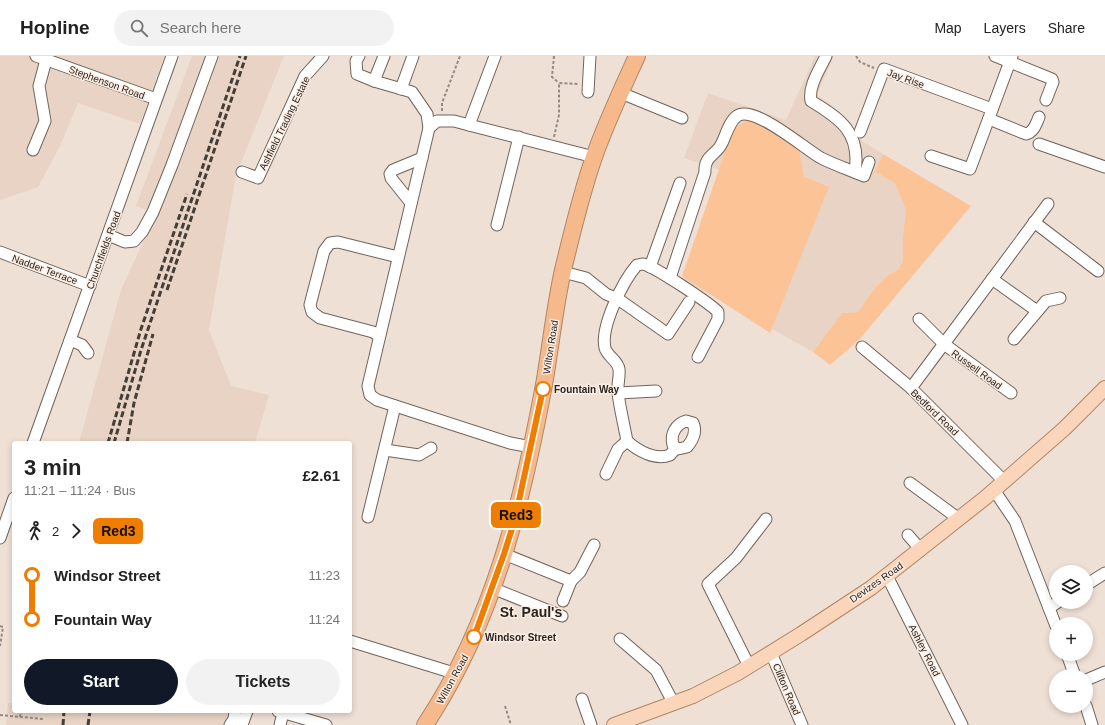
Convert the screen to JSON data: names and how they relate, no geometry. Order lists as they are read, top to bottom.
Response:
{
  "streets": {
    "highway": ["Wilton Road"],
    "main road": ["Devizes Road"],
    "street": [
      "Jay Rise",
      "Stephenson Road",
      "Ashfield Trading Estate",
      "Churchfields Road",
      "Nadder Terrace",
      "Russell Road",
      "Bedford Road",
      "Ashley Road",
      "Clifton Road"
    ]
  },
  "crossings": [
    ["Stephenson Road", "Churchfields Road"],
    ["Churchfields Road", "Nadder Terrace"],
    ["Russell Road", "Bedford Road"],
    ["Bedford Road", "Devizes Road"],
    ["Devizes Road", "Ashley Road"],
    ["Devizes Road", "Clifton Road"]
  ],
  "districts": ["St. Paul's"],
  "places": ["Fountain Way", "Windsor Street"],
  "lines": ["bus line Red3"],
  "page": {
    "header": "Hopline",
    "search": "Search here",
    "nav": ["Map", "Layers", "Share"],
    "on_map": "Red3",
    "heading": ["3 min", "11:21 – 11:24 · Bus", "£2.61"],
    "legs": ["2", "Red3"],
    "list": [
      {
        "name": "Windsor Street",
        "value": "11:23"
      },
      {
        "name": "Fountain Way",
        "value": "11:24"
      }
    ],
    "map_buttons": ["+", "−"],
    "buttons": ["Start", "Tickets"]
  }
}
